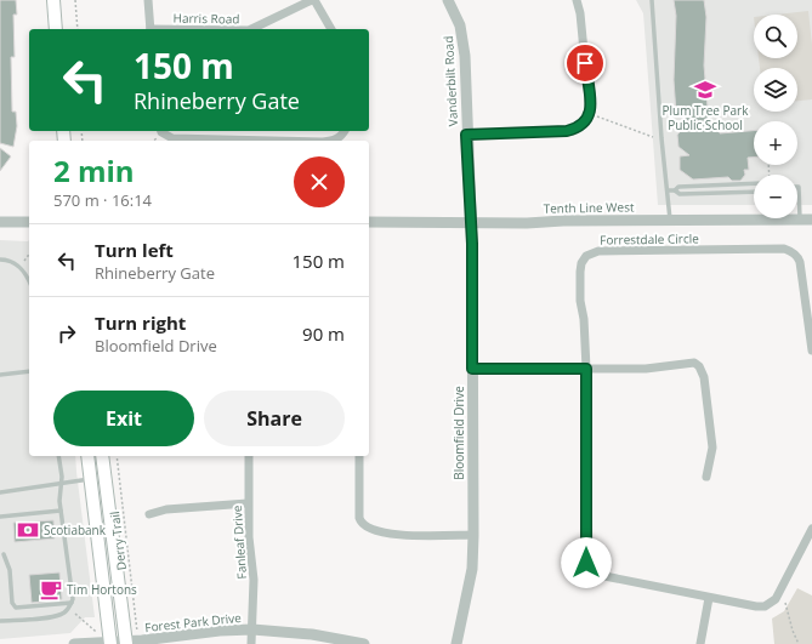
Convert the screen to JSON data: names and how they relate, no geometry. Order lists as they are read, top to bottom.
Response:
{
  "streets": {
    "street": [
      "Harris Road",
      "Vanderbilt Road",
      "Tenth Line West",
      "Forrestdale Circle",
      "Bloomfield Drive",
      "Fanleaf Drive",
      "Forest Park Drive"
    ],
    "path": ["Derry Trail"]
  },
  "crossings": [
    ["Vanderbilt Road", "Tenth Line West"],
    ["Vanderbilt Road", "Bloomfield Drive"],
    ["Tenth Line West", "Bloomfield Drive"],
    ["Fanleaf Drive", "Forest Park Drive"]
  ],
  "places": {
    "school or university": ["Plum Tree Park Public School"],
    "bank": ["Scotiabank"],
    "cafe": ["Tim Hortons"]
  },
  "page": {
    "map_buttons": ["+", "−"],
    "turn": ["150 m", "Rhineberry Gate"],
    "heading": ["2 min", "570 m · 16:14"],
    "list": [
      {
        "name": "Turn left",
        "note": "Rhineberry Gate",
        "value": "150 m"
      },
      {
        "name": "Turn right",
        "note": "Bloomfield Drive",
        "value": "90 m"
      }
    ],
    "buttons": ["Exit", "Share"]
  }
}
